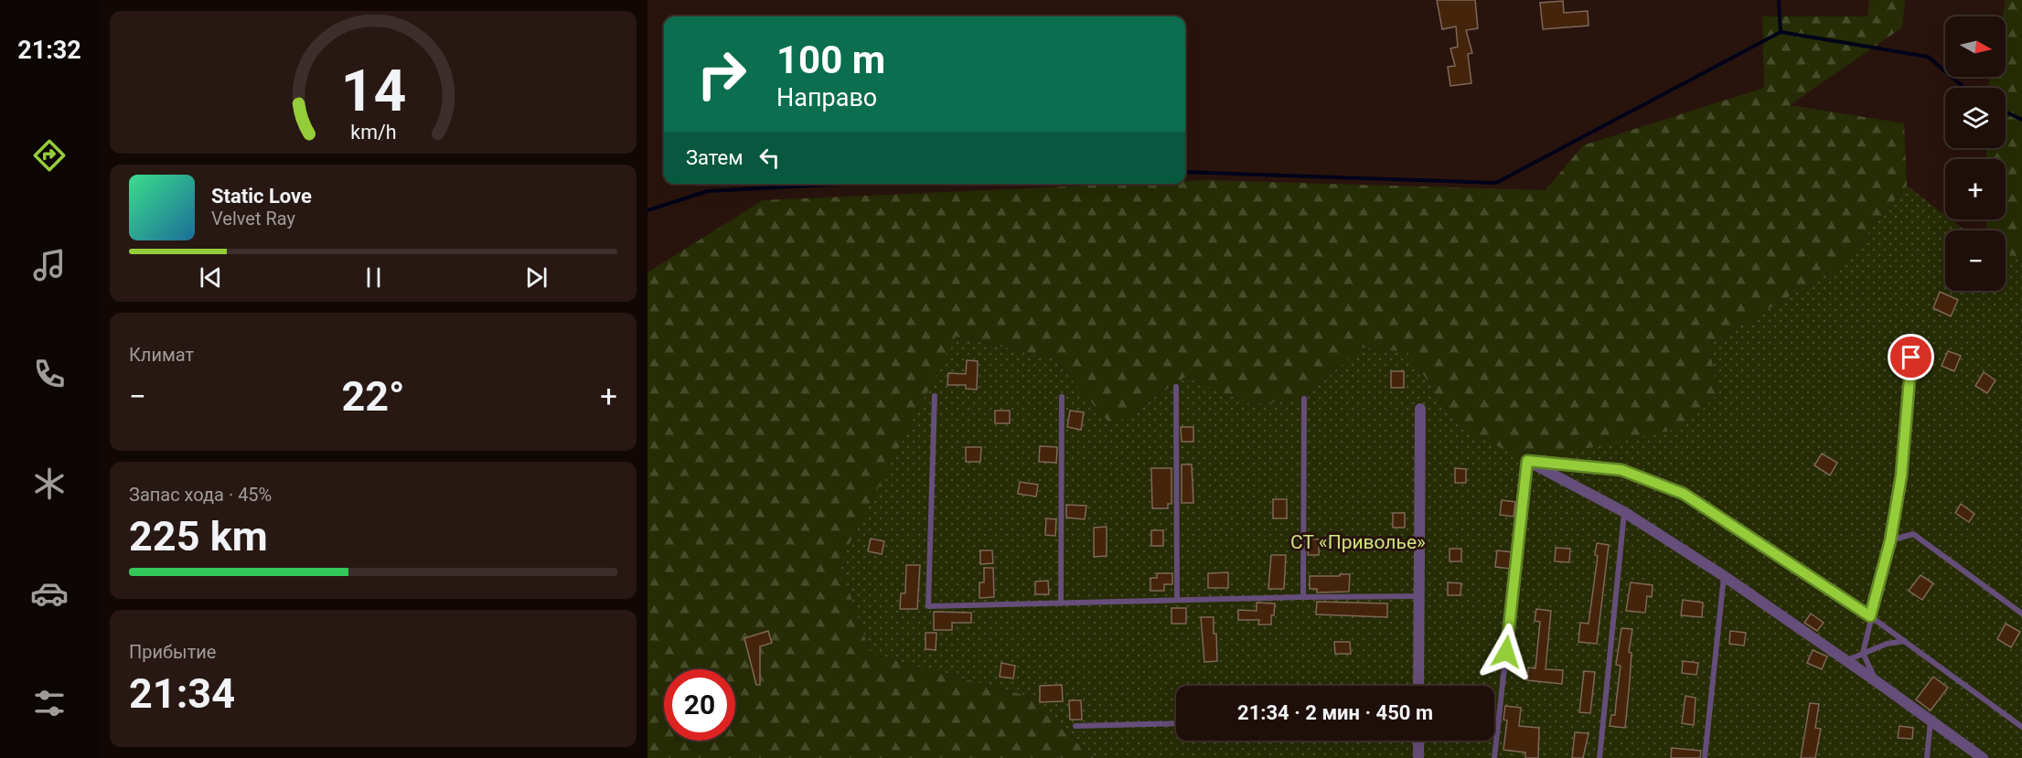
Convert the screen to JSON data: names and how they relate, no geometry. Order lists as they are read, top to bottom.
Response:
{
  "parks": ["СТ «Приволье»"],
  "north": "right",
  "page": {
    "tabs": "21:32",
    "map_buttons": ["+", "−"],
    "turn": ["100 m", "Направо"],
    "then": "Затем",
    "song": ["Static Love", "Velvet Ray"],
    "tile": [
      "Климат",
      ["Запас хода · 45%", "225 km"],
      ["Прибытие", "21:34"]
    ],
    "heat": ["−", "22°", "+"],
    "limit": "20",
    "trip": "21:34 · 2 мин · 450 m",
    "gauge": ["14", "km/h"]
  }
}
